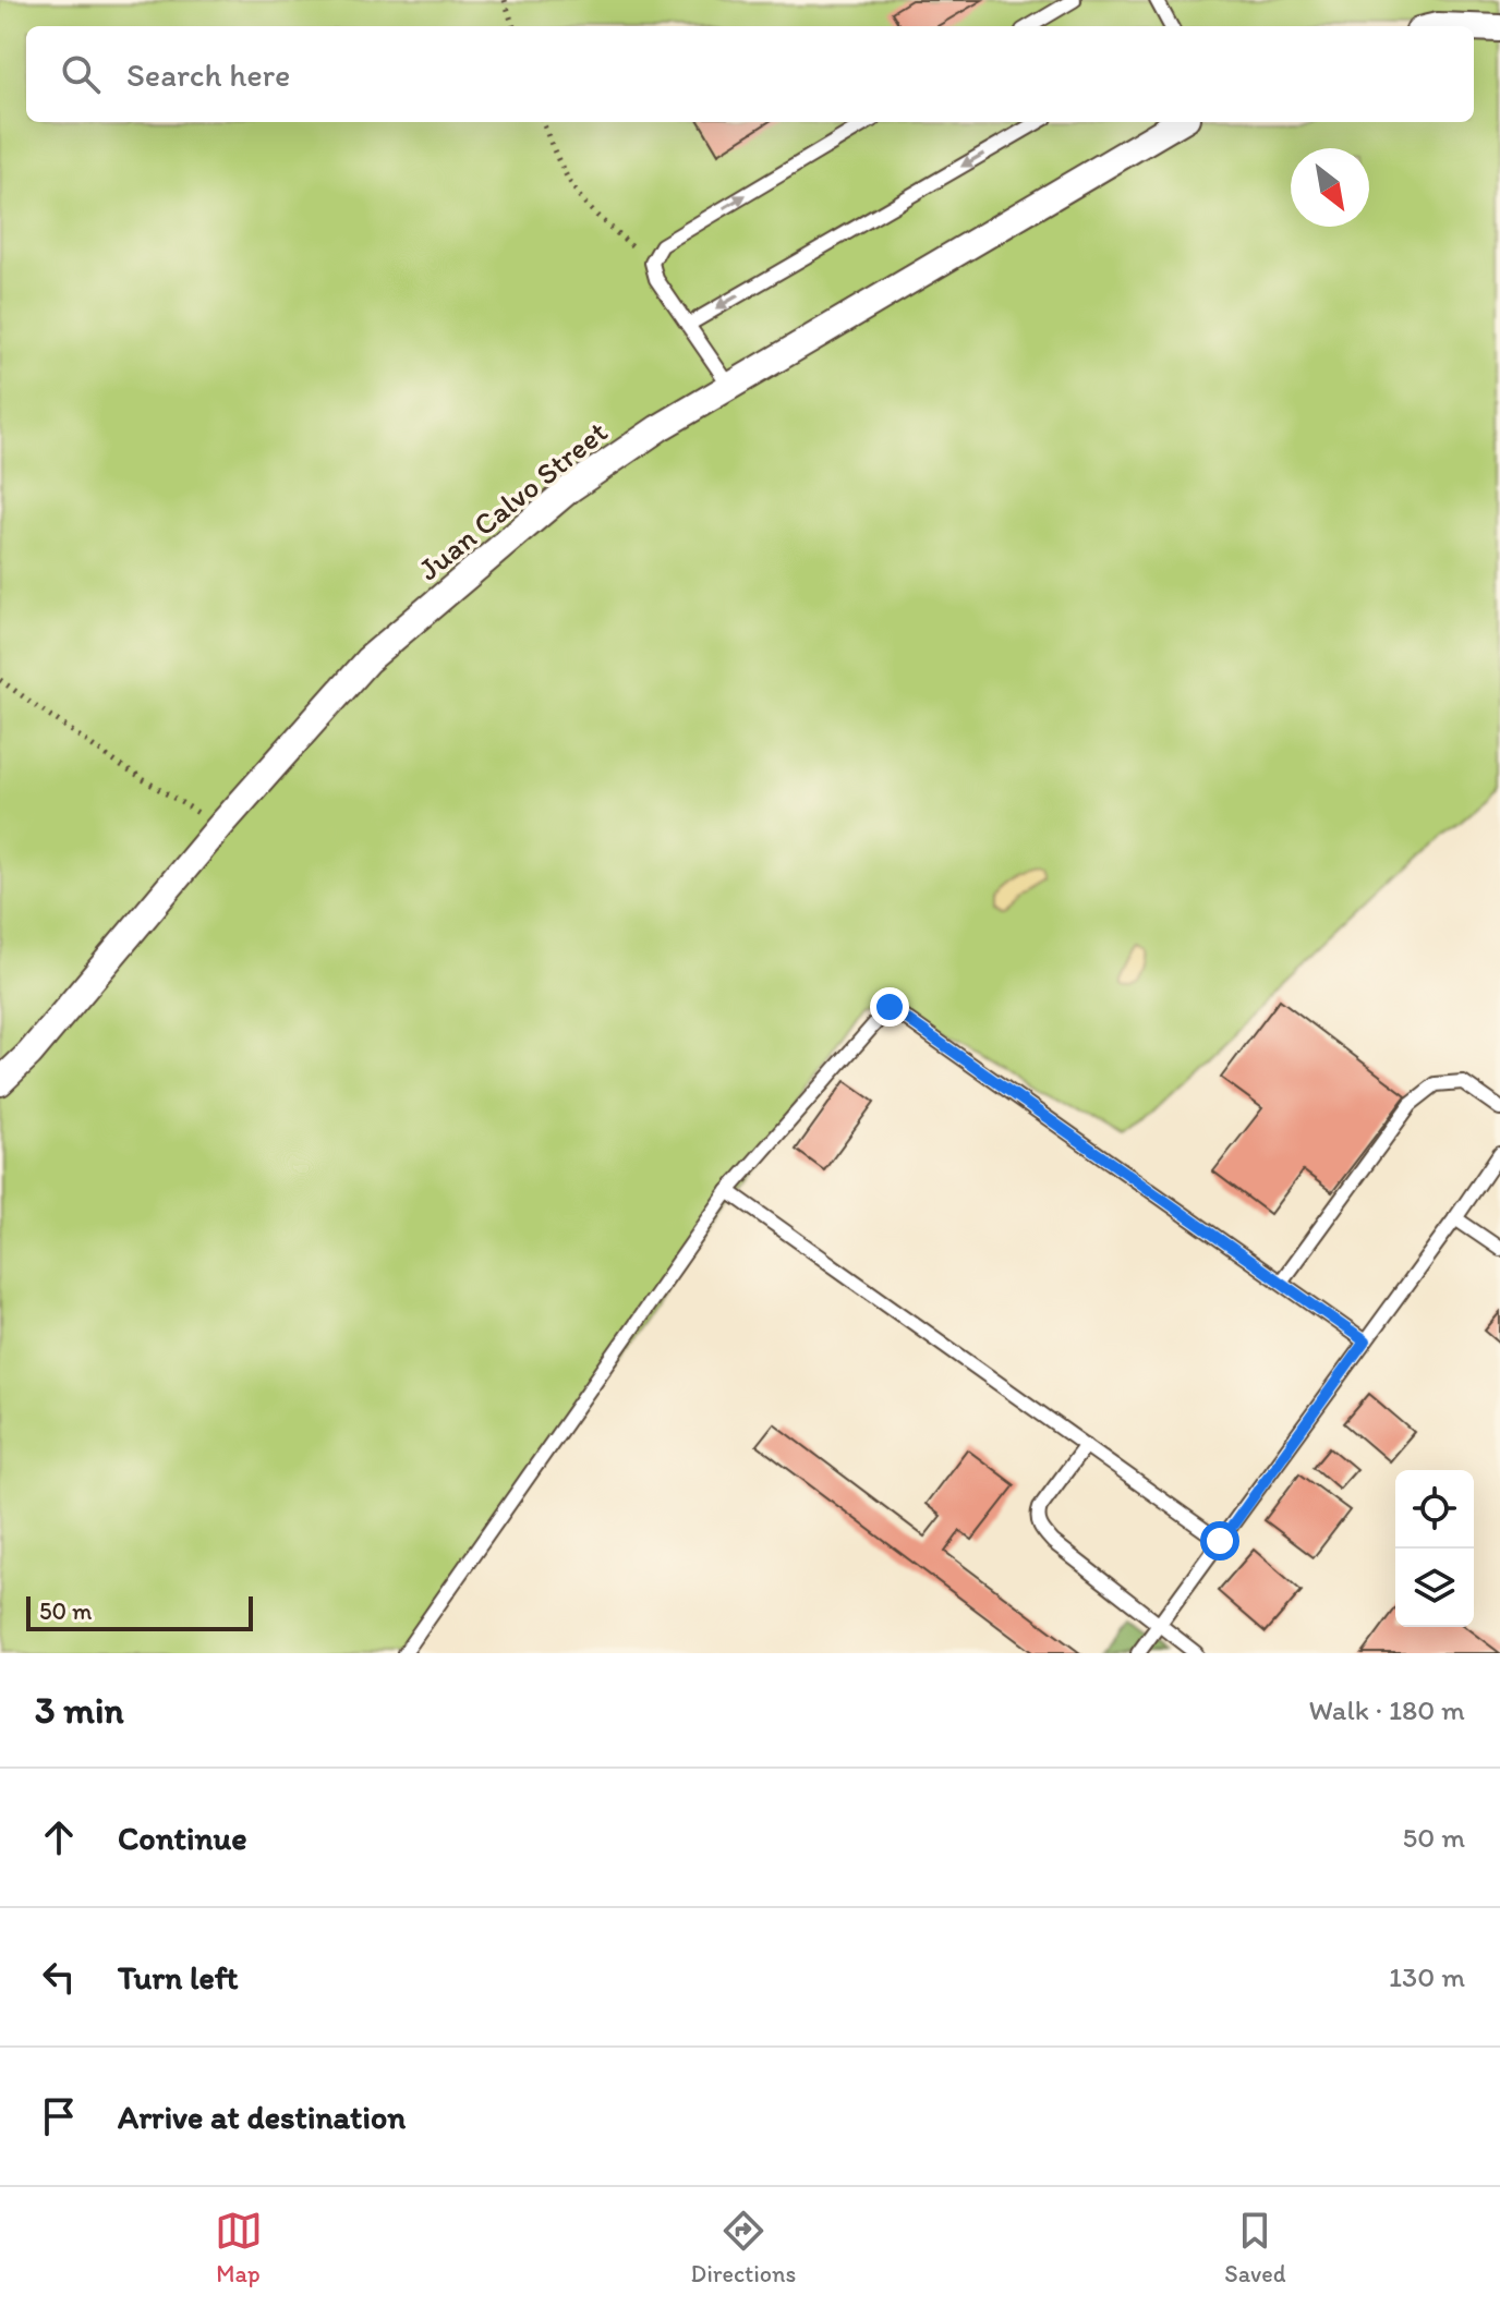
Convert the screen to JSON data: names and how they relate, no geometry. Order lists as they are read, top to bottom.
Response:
{
  "streets": {
    "street": ["Juan Calvo Street"]
  },
  "scale_bar": "50 m",
  "north": "bottom right",
  "page": {
    "search": "Search here",
    "scale": "50 m",
    "heading": ["3 min", "Walk · 180 m"],
    "list": [
      ["Continue", "50 m"],
      ["Turn left", "130 m"],
      "Arrive at destination"
    ],
    "nav": ["Map", "Directions", "Saved"]
  }
}
